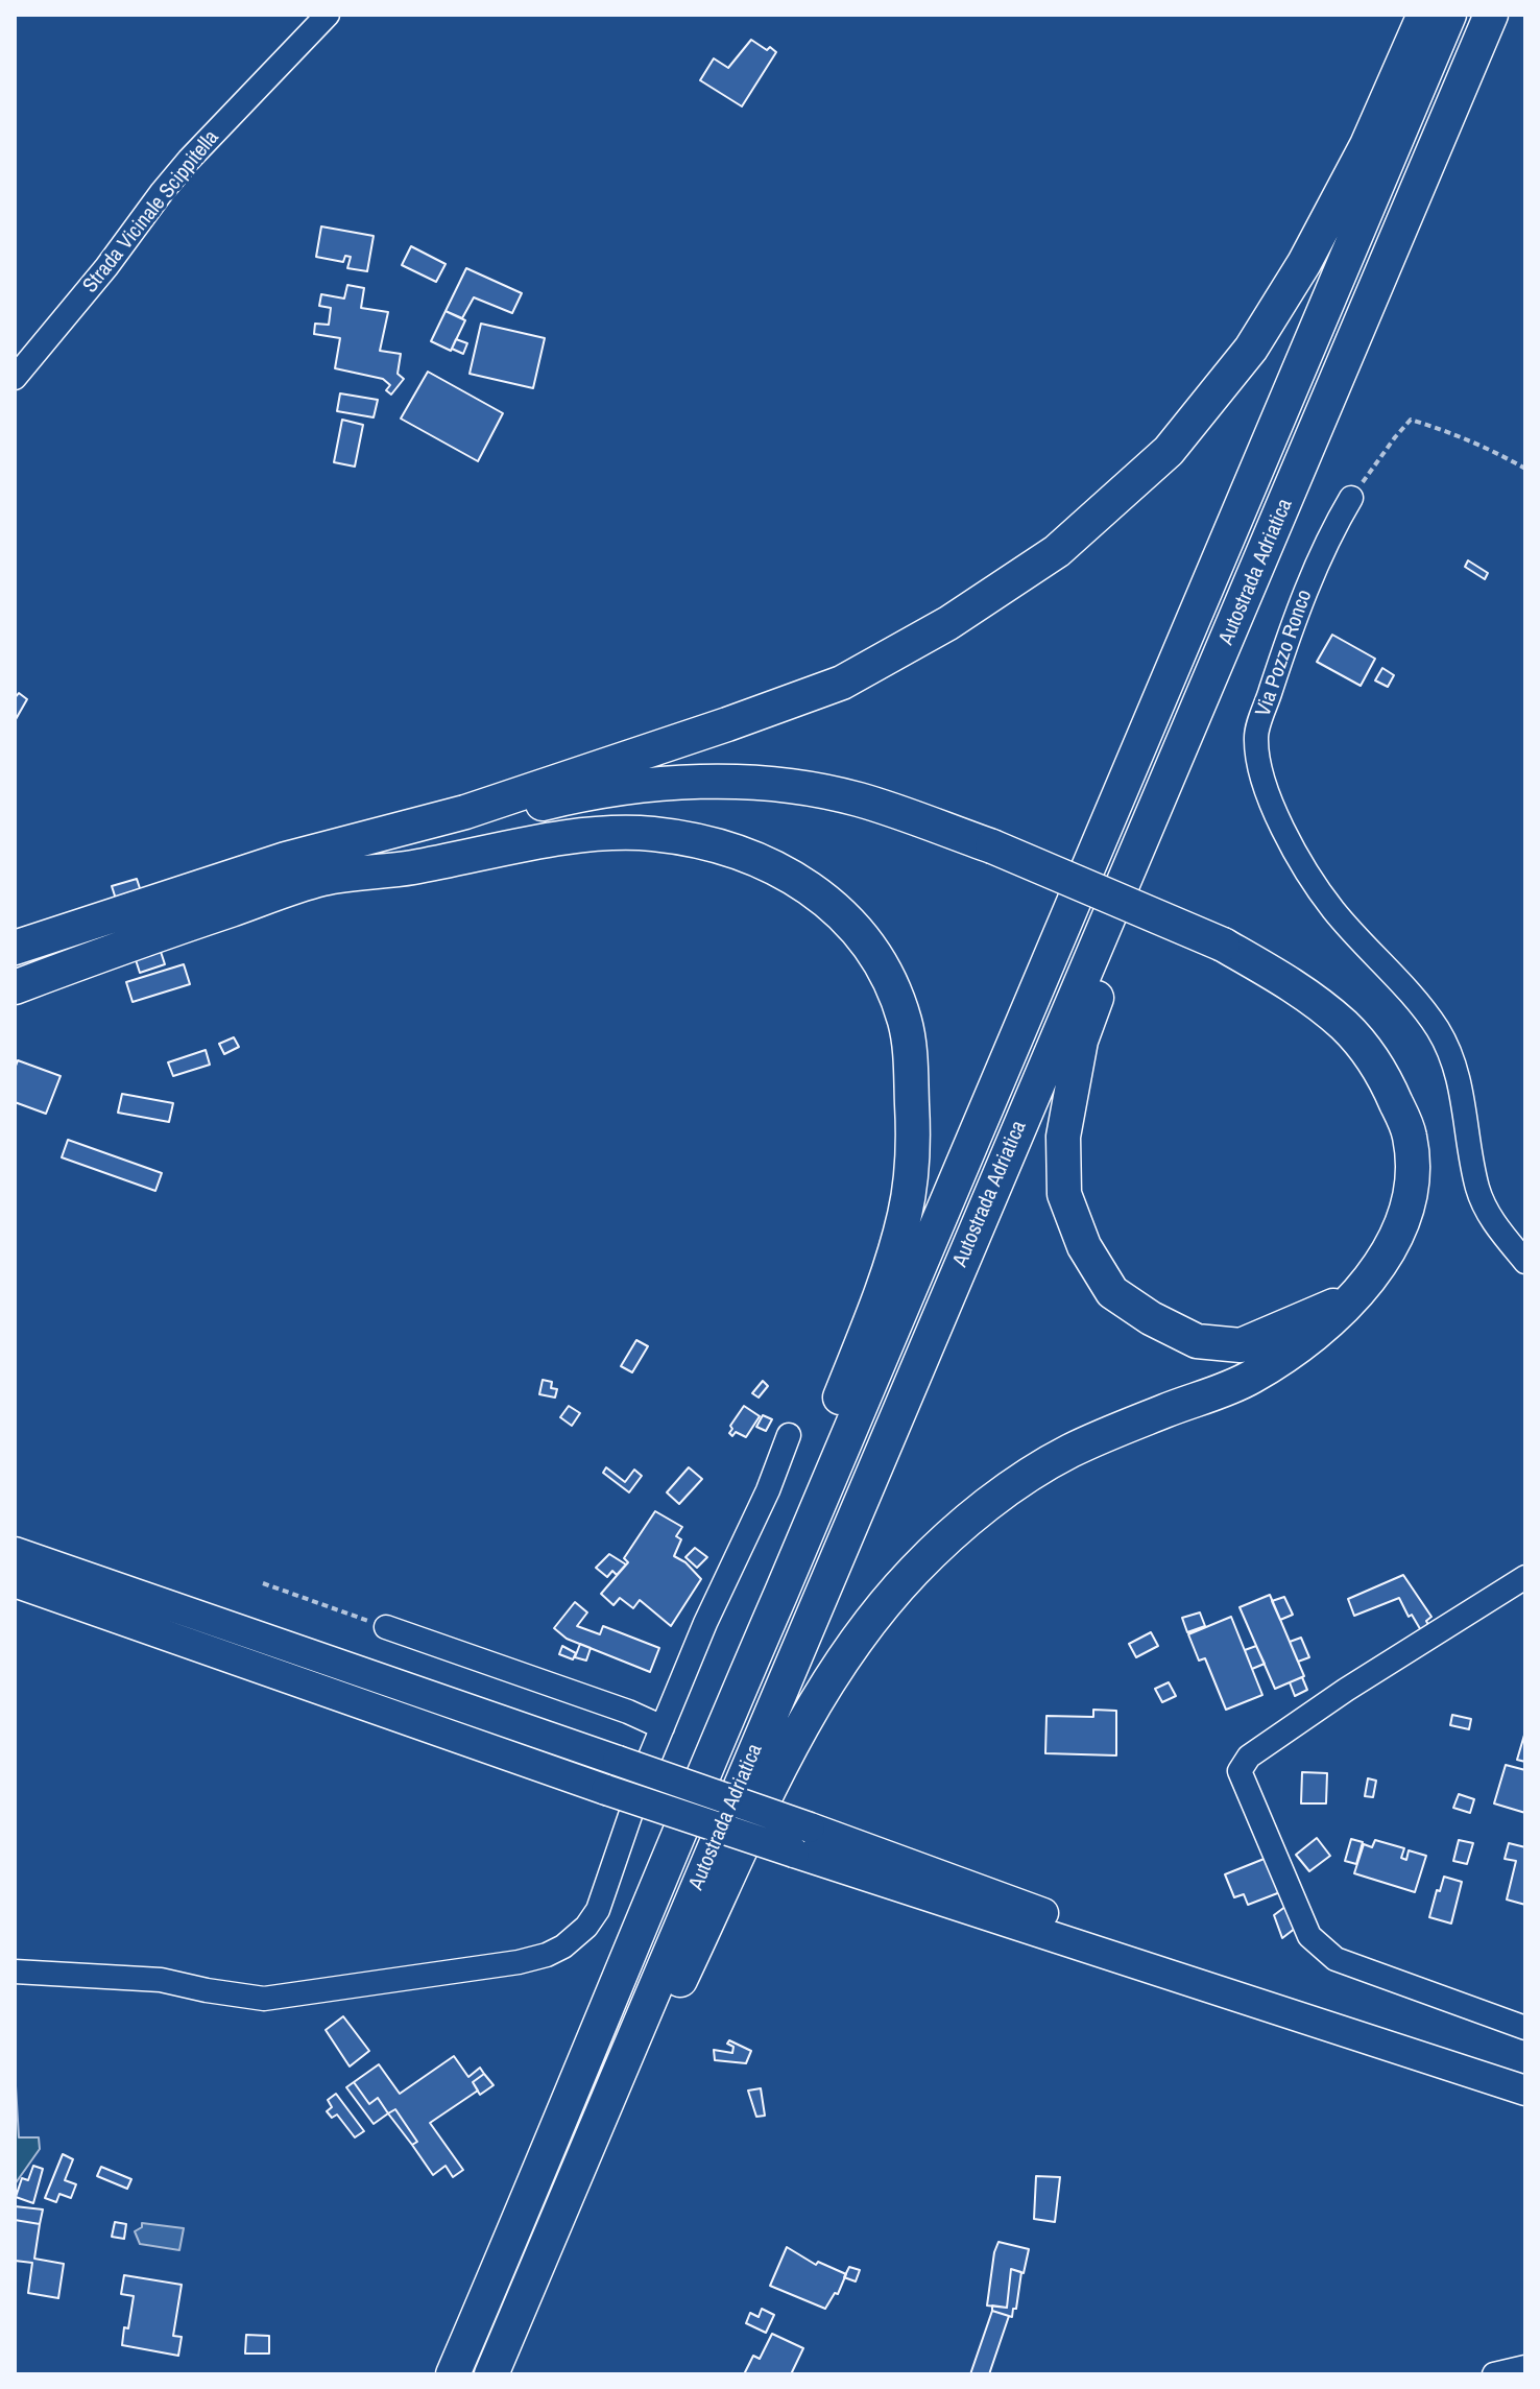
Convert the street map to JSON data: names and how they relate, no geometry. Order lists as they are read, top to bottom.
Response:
{
  "streets": {
    "highway": ["Autostrada Adriatica"],
    "street": ["Strada Vicinale Scippitella", "Via Pozzo Ronco"]
  }
}
